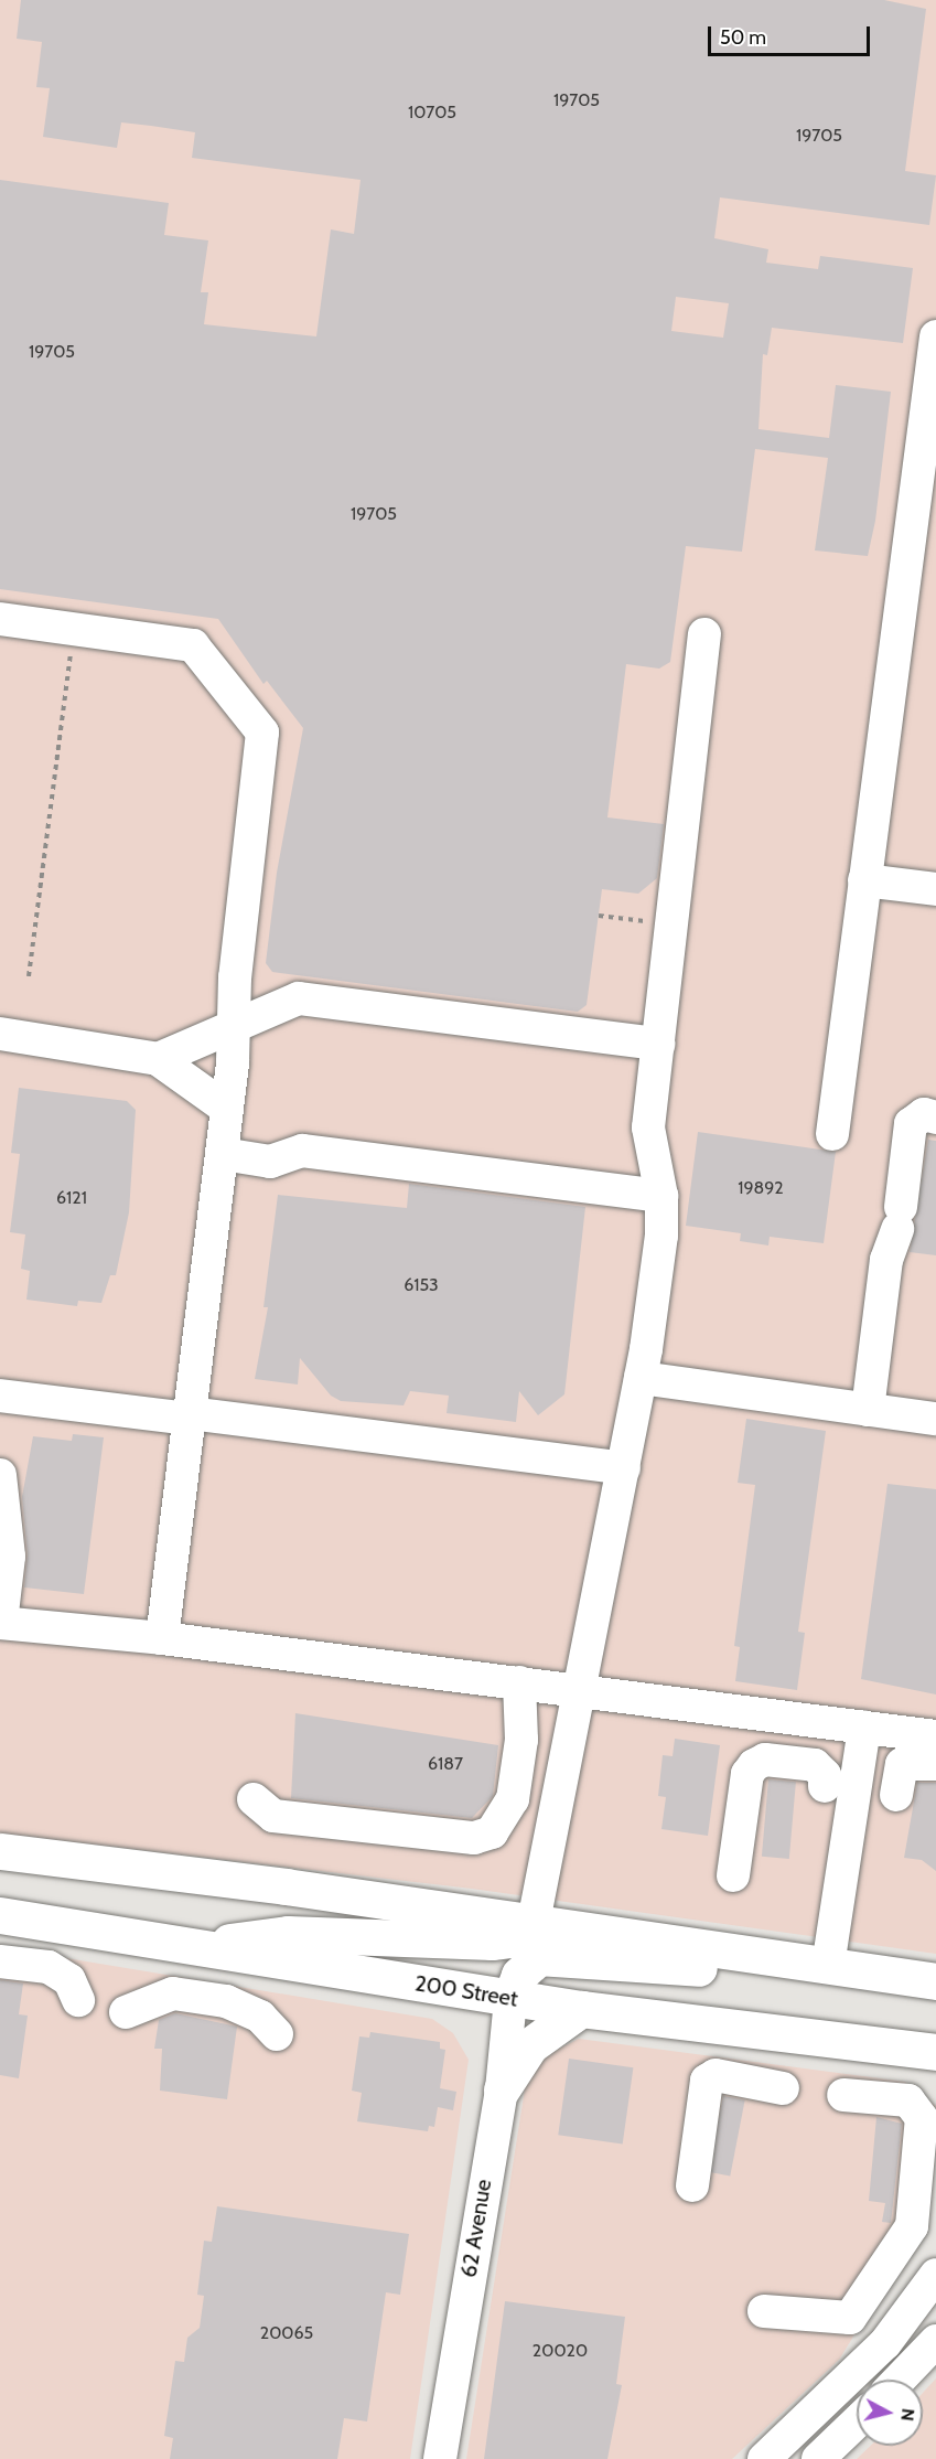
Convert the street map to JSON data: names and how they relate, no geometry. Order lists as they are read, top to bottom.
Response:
{
  "streets": {
    "main road": ["200 Street"],
    "street": ["62 Avenue"]
  },
  "crossings": [
    ["200 Street", "62 Avenue"]
  ],
  "house_numbers": [
    "19705",
    "10705",
    "19705",
    "19705",
    "19705",
    "19892",
    "6121",
    "6153",
    "6187",
    "20065",
    "20020"
  ],
  "scale_bar": "50 m",
  "north": "right"
}
